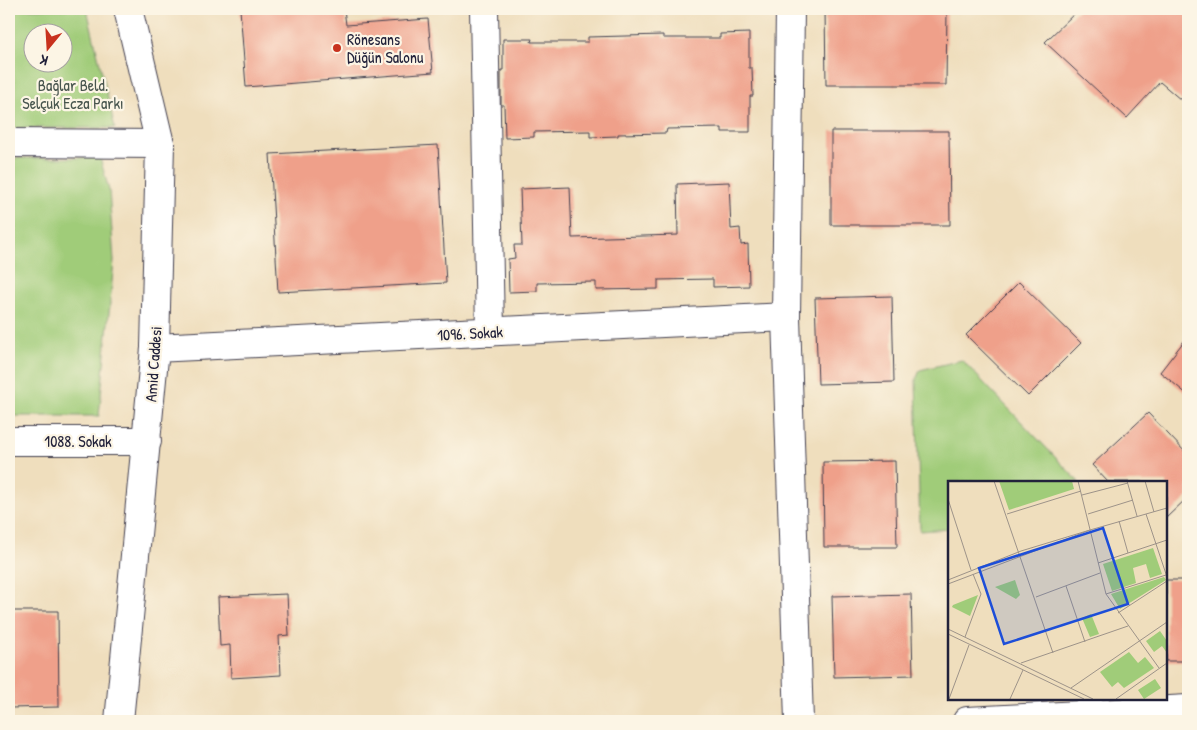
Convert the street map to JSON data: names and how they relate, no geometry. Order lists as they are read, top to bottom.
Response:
{
  "streets": {
    "street": ["1096. Sokak", "Amid Caddesi", "1088. Sokak"]
  },
  "crossings": [
    ["1096. Sokak", "Amid Caddesi"],
    ["Amid Caddesi", "1088. Sokak"]
  ],
  "parks": ["Bağlar Beld. Selçuk Ecza Parkı"],
  "places": ["Rönesans Düğün Salonu"],
  "north": "bottom"
}
